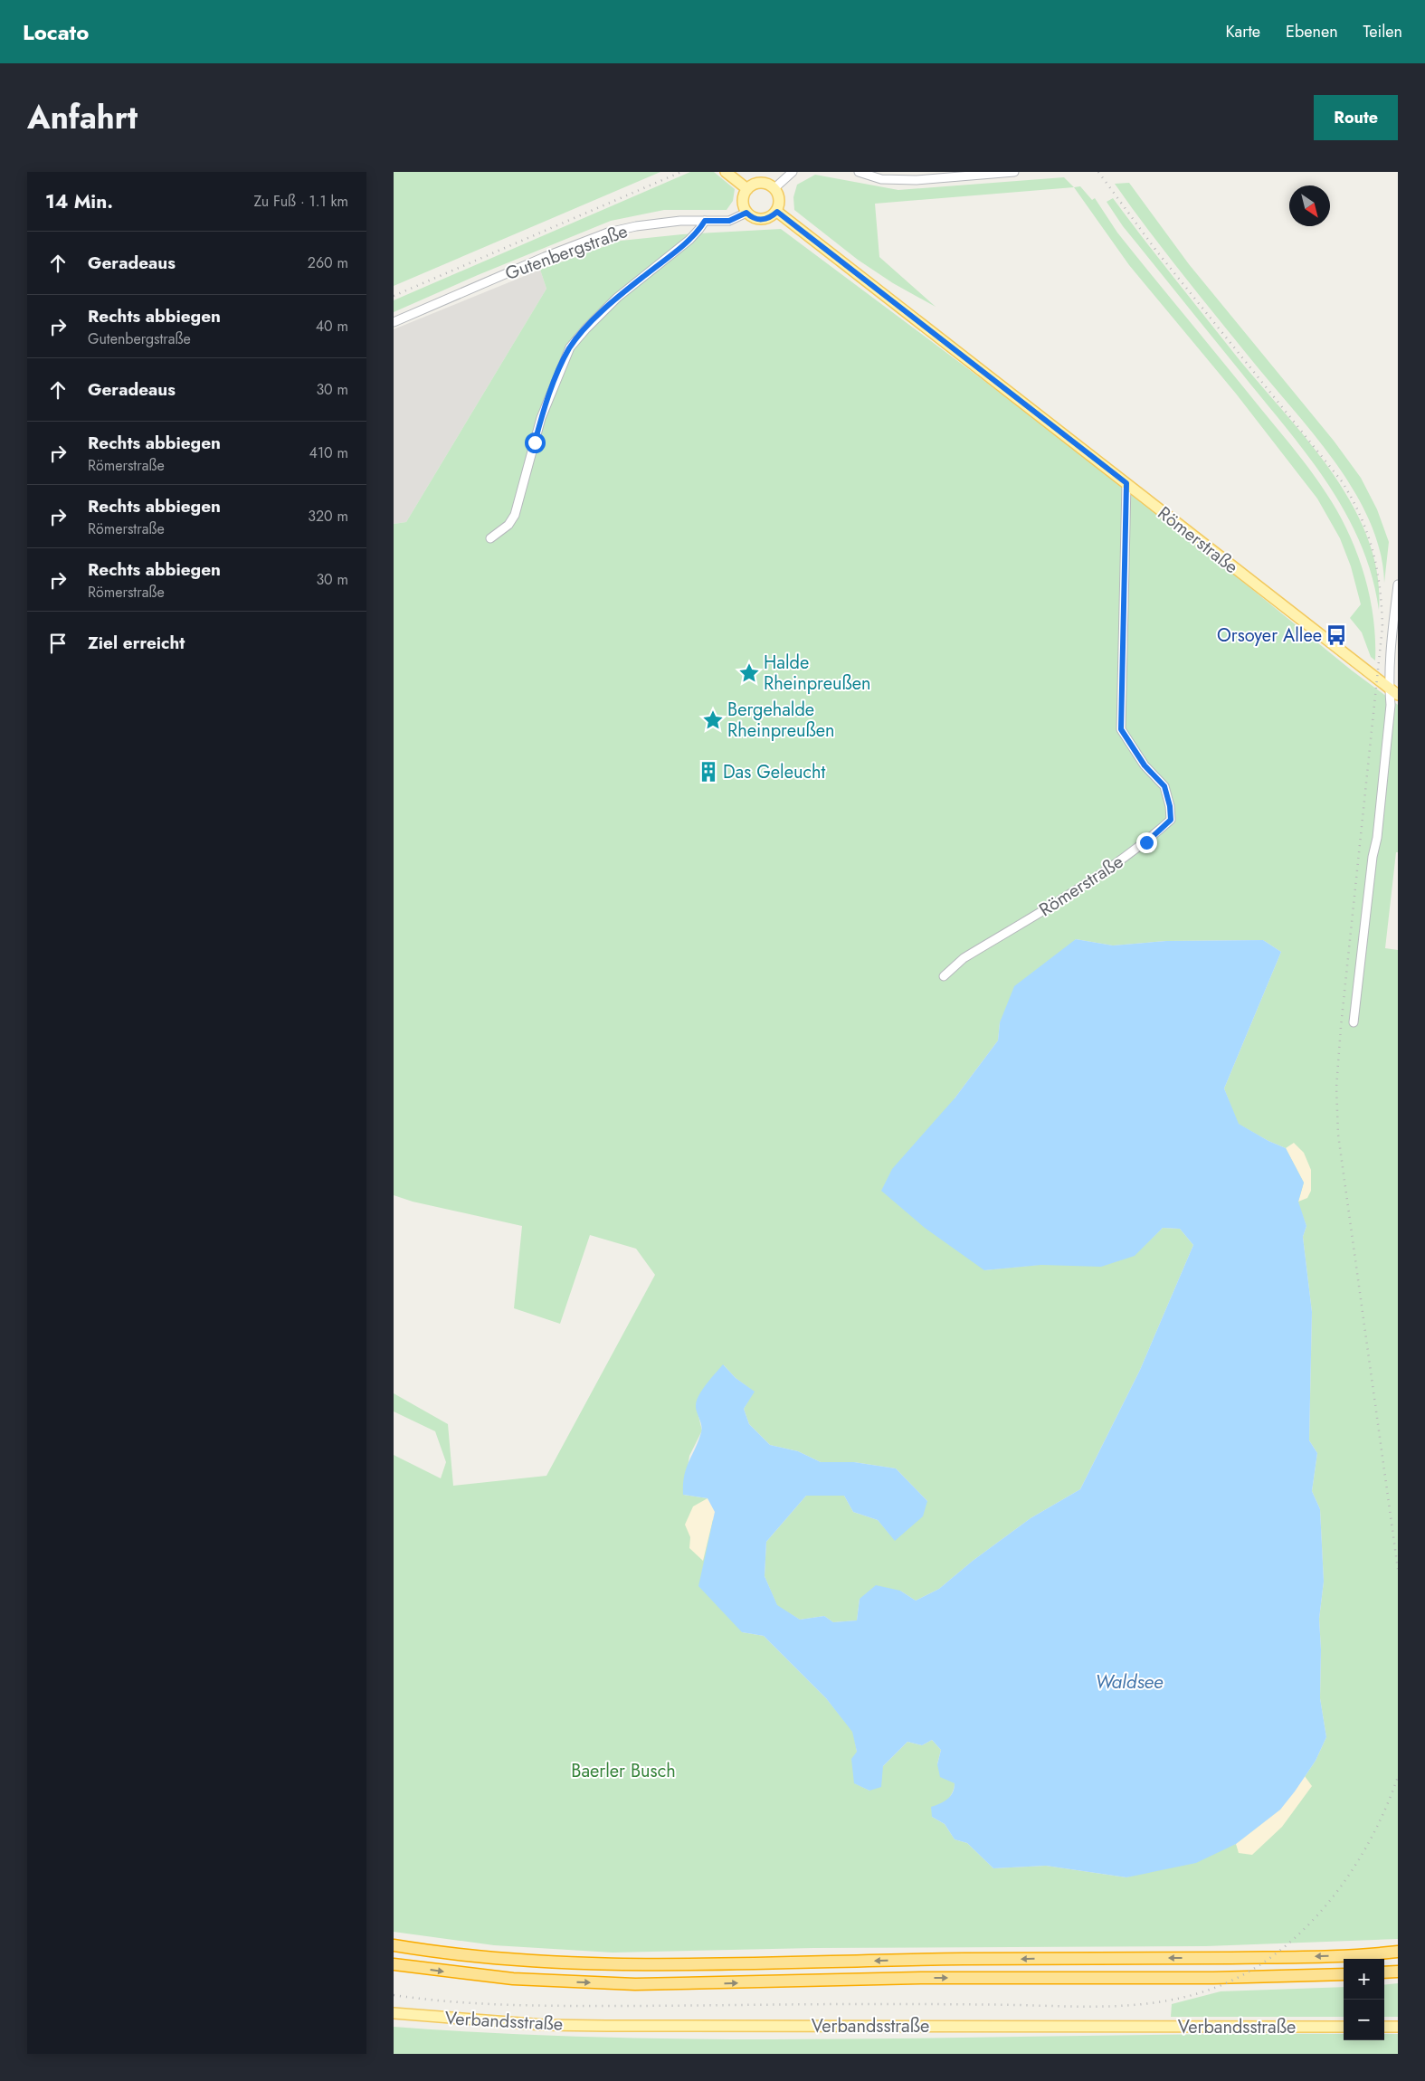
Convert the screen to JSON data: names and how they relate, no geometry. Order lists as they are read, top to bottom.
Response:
{
  "streets": {
    "main road": ["Römerstraße", "Verbandsstraße"],
    "street": ["Gutenbergstraße"]
  },
  "crossings": [
    ["Gutenbergstraße", "Römerstraße"]
  ],
  "water": ["Waldsee"],
  "parks": ["Baerler Busch"],
  "places": {
    "bus stop": ["Orsoyer Allee"],
    "place": ["Halde Rheinpreußen", "Bergehalde Rheinpreußen"],
    "building": ["Das Geleucht"]
  },
  "north": "bottom right",
  "page": {
    "header": "Locato",
    "nav": ["Karte", "Ebenen", "Teilen"],
    "title": "Anfahrt",
    "buttons": "Route",
    "heading": ["14 Min.", "Zu Fuß · 1.1 km"],
    "list": [
      ["Geradeaus", "260 m"],
      ["Rechts abbiegen", "Gutenbergstraße", "40 m"],
      ["Geradeaus", "30 m"],
      ["Rechts abbiegen", "Römerstraße", "410 m"],
      ["Rechts abbiegen", "Römerstraße", "320 m"],
      ["Rechts abbiegen", "Römerstraße", "30 m"],
      "Ziel erreicht"
    ],
    "map_buttons": ["+", "−"]
  }
}
